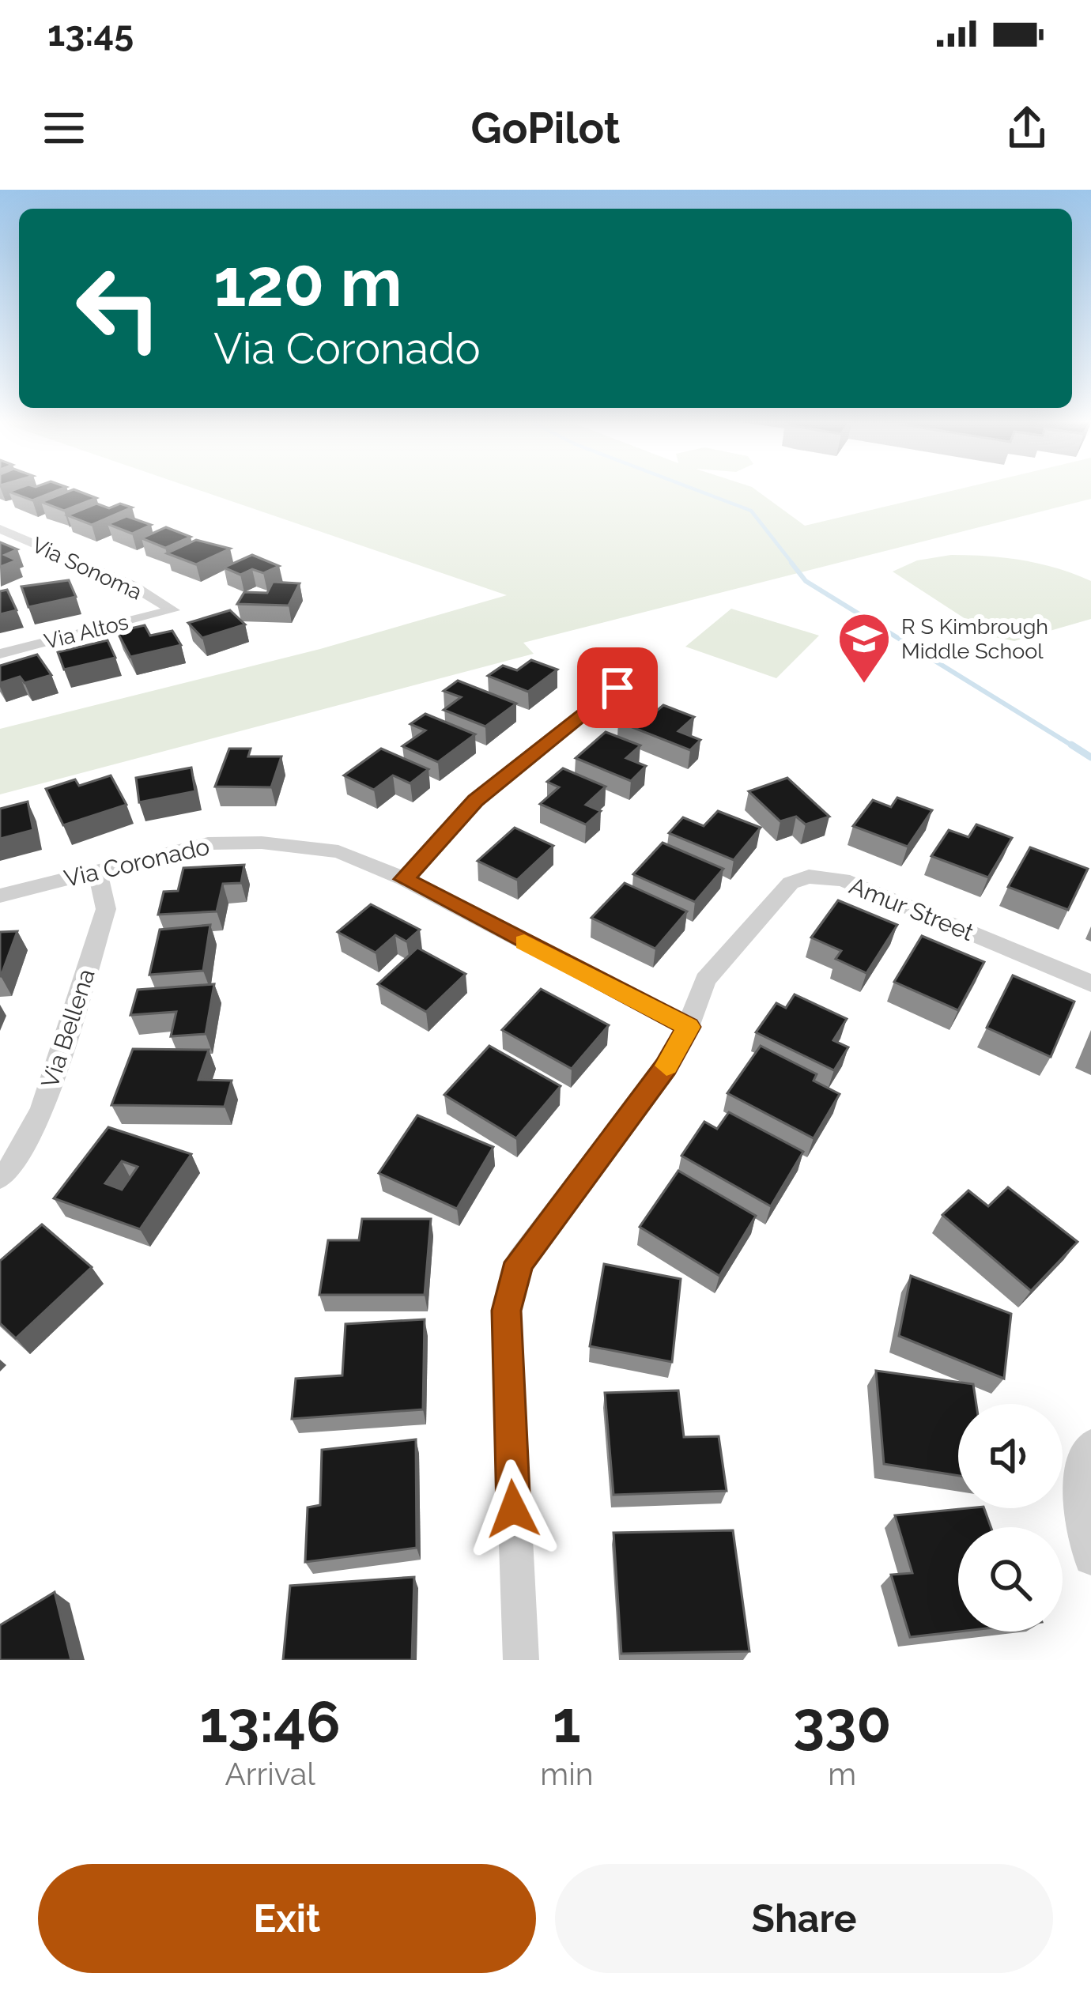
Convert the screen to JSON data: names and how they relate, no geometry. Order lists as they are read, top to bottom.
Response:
{
  "streets": {
    "street": [
      "Via Sonoma",
      "Via Altos",
      "Via Coronado",
      "Amur Street",
      "Via Bellena"
    ]
  },
  "crossings": [
    ["Via Sonoma", "Via Altos"],
    ["Via Coronado", "Amur Street"],
    ["Via Coronado", "Via Bellena"]
  ],
  "places": {
    "school or university": ["R S Kimbrough Middle School"]
  },
  "page": {
    "status": "13:45",
    "header": "GoPilot",
    "turn": ["120 m", "Via Coronado"],
    "eta": [
      "13:46",
      "Arrival",
      "1",
      "min",
      "330",
      "m"
    ],
    "buttons": ["Exit", "Share"]
  }
}
